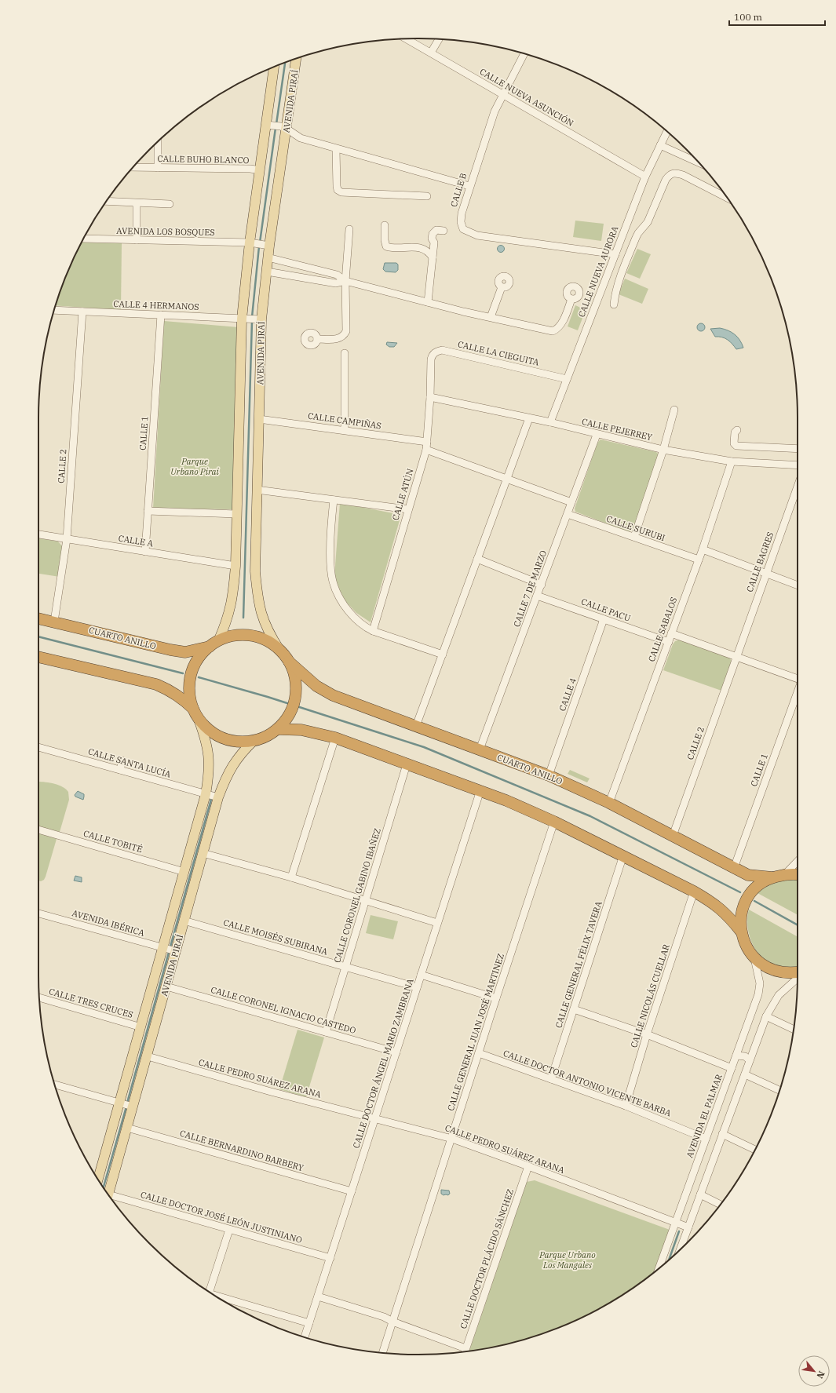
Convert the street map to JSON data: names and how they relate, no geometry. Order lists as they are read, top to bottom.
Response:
{
  "streets": {
    "highway": ["CUARTO ANILLO"],
    "main road": ["AVENIDA PIRAÍ"],
    "street": [
      "CALLE NUEVA ASUNCIÓN",
      "CALLE BUHO BLANCO",
      "CALLE B",
      "AVENIDA LOS BOSQUES",
      "CALLE NUEVA AURORA",
      "CALLE 4 HERMANOS",
      "CALLE LA CIEGUITA",
      "CALLE CAMPIÑAS",
      "CALLE PEJERREY",
      "CALLE 1",
      "CALLE 2",
      "CALLE ATÚN",
      "CALLE SURUBI",
      "CALLE A",
      "CALLE BAGRES",
      "CALLE 7 DE MARZO",
      "CALLE PACU",
      "CALLE SABALOS",
      "CALLE 4",
      "CALLE SANTA LUCÍA",
      "CALLE TOBITÉ",
      "CALLE CORONEL GABINO IBAÑEZ",
      "AVENIDA IBÉRICA",
      "CALLE MOISÉS SUBIRANA",
      "CALLE GENERAL FÉLIX TAVERA",
      "CALLE NICOLÁS CUELLAR",
      "CALLE TRES CRUCES",
      "CALLE CORONEL IGNACIO CASTEDO",
      "CALLE GENERAL JUAN JOSÉ MARTINEZ",
      "CALLE DOCTOR ÁNGEL MARIO ZAMBRANA",
      "CALLE PEDRO SUÁREZ ARANA",
      "CALLE DOCTOR ANTONIO VICENTE BARBA",
      "AVENIDA EL PALMAR",
      "CALLE BERNARDINO BARBERY",
      "CALLE DOCTOR JOSÉ LEÓN JUSTINIANO",
      "CALLE DOCTOR PLÁCIDO SÁNCHEZ"
    ]
  },
  "crossings": [
    ["CALLE NUEVA ASUNCIÓN", "CALLE B"],
    ["CALLE NUEVA ASUNCIÓN", "CALLE NUEVA AURORA"],
    ["AVENIDA PIRAÍ", "AVENIDA LOS BOSQUES"],
    ["AVENIDA PIRAÍ", "CALLE 4 HERMANOS"],
    ["AVENIDA PIRAÍ", "CALLE CAMPIÑAS"],
    ["AVENIDA PIRAÍ", "CUARTO ANILLO"],
    ["AVENIDA PIRAÍ", "CALLE SANTA LUCÍA"],
    ["AVENIDA PIRAÍ", "CALLE TOBITÉ"],
    ["AVENIDA PIRAÍ", "AVENIDA IBÉRICA"],
    ["AVENIDA PIRAÍ", "CALLE MOISÉS SUBIRANA"],
    ["AVENIDA PIRAÍ", "CALLE TRES CRUCES"],
    ["AVENIDA PIRAÍ", "CALLE CORONEL IGNACIO CASTEDO"],
    ["AVENIDA PIRAÍ", "CALLE PEDRO SUÁREZ ARANA"],
    ["AVENIDA PIRAÍ", "CALLE BERNARDINO BARBERY"],
    ["CALLE B", "CALLE NUEVA AURORA"],
    ["CALLE NUEVA AURORA", "CALLE LA CIEGUITA"],
    ["CALLE NUEVA AURORA", "CALLE PEJERREY"],
    ["CALLE 4 HERMANOS", "CALLE 1"],
    ["CALLE 4 HERMANOS", "CALLE 2"],
    ["CALLE LA CIEGUITA", "CALLE ATÚN"],
    ["CALLE CAMPIÑAS", "CALLE ATÚN"],
    ["CALLE PEJERREY", "CALLE ATÚN"],
    ["CALLE PEJERREY", "CALLE 7 DE MARZO"],
    ["CALLE PEJERREY", "CALLE SABALOS"],
    ["CALLE 1", "CALLE A"],
    ["CALLE 1", "CUARTO ANILLO"],
    ["CALLE 2", "CALLE A"],
    ["CALLE 2", "CALLE BAGRES"],
    ["CALLE 2", "CUARTO ANILLO"],
    ["CALLE SURUBI", "CALLE 7 DE MARZO"],
    ["CALLE SURUBI", "CALLE SABALOS"],
    ["CALLE 7 DE MARZO", "CALLE PACU"],
    ["CALLE 7 DE MARZO", "CUARTO ANILLO"],
    ["CALLE PACU", "CALLE SABALOS"],
    ["CALLE PACU", "CALLE 4"],
    ["CALLE SABALOS", "CUARTO ANILLO"],
    ["CUARTO ANILLO", "CALLE 4"],
    ["CALLE CORONEL GABINO IBAÑEZ", "CALLE MOISÉS SUBIRANA"],
    ["CALLE CORONEL GABINO IBAÑEZ", "CALLE CORONEL IGNACIO CASTEDO"],
    ["CALLE MOISÉS SUBIRANA", "CALLE DOCTOR ÁNGEL MARIO ZAMBRANA"],
    ["CALLE GENERAL FÉLIX TAVERA", "CALLE DOCTOR ANTONIO VICENTE BARBA"],
    ["CALLE NICOLÁS CUELLAR", "CALLE DOCTOR ANTONIO VICENTE BARBA"],
    ["CALLE CORONEL IGNACIO CASTEDO", "CALLE DOCTOR ÁNGEL MARIO ZAMBRANA"],
    ["CALLE GENERAL JUAN JOSÉ MARTINEZ", "CALLE PEDRO SUÁREZ ARANA"],
    ["CALLE GENERAL JUAN JOSÉ MARTINEZ", "CALLE DOCTOR ANTONIO VICENTE BARBA"],
    ["CALLE DOCTOR ÁNGEL MARIO ZAMBRANA", "CALLE PEDRO SUÁREZ ARANA"],
    ["CALLE DOCTOR ÁNGEL MARIO ZAMBRANA", "CALLE BERNARDINO BARBERY"],
    ["CALLE DOCTOR ÁNGEL MARIO ZAMBRANA", "CALLE DOCTOR JOSÉ LEÓN JUSTINIANO"],
    ["CALLE PEDRO SUÁREZ ARANA", "AVENIDA EL PALMAR"],
    ["CALLE PEDRO SUÁREZ ARANA", "CALLE DOCTOR PLÁCIDO SÁNCHEZ"],
    ["CALLE DOCTOR ANTONIO VICENTE BARBA", "AVENIDA EL PALMAR"]
  ],
  "parks": ["Parque Urbano Pirai", "Parque Urbano Los Mangales"],
  "scale_bar": "100 m",
  "north": "bottom right"
}
